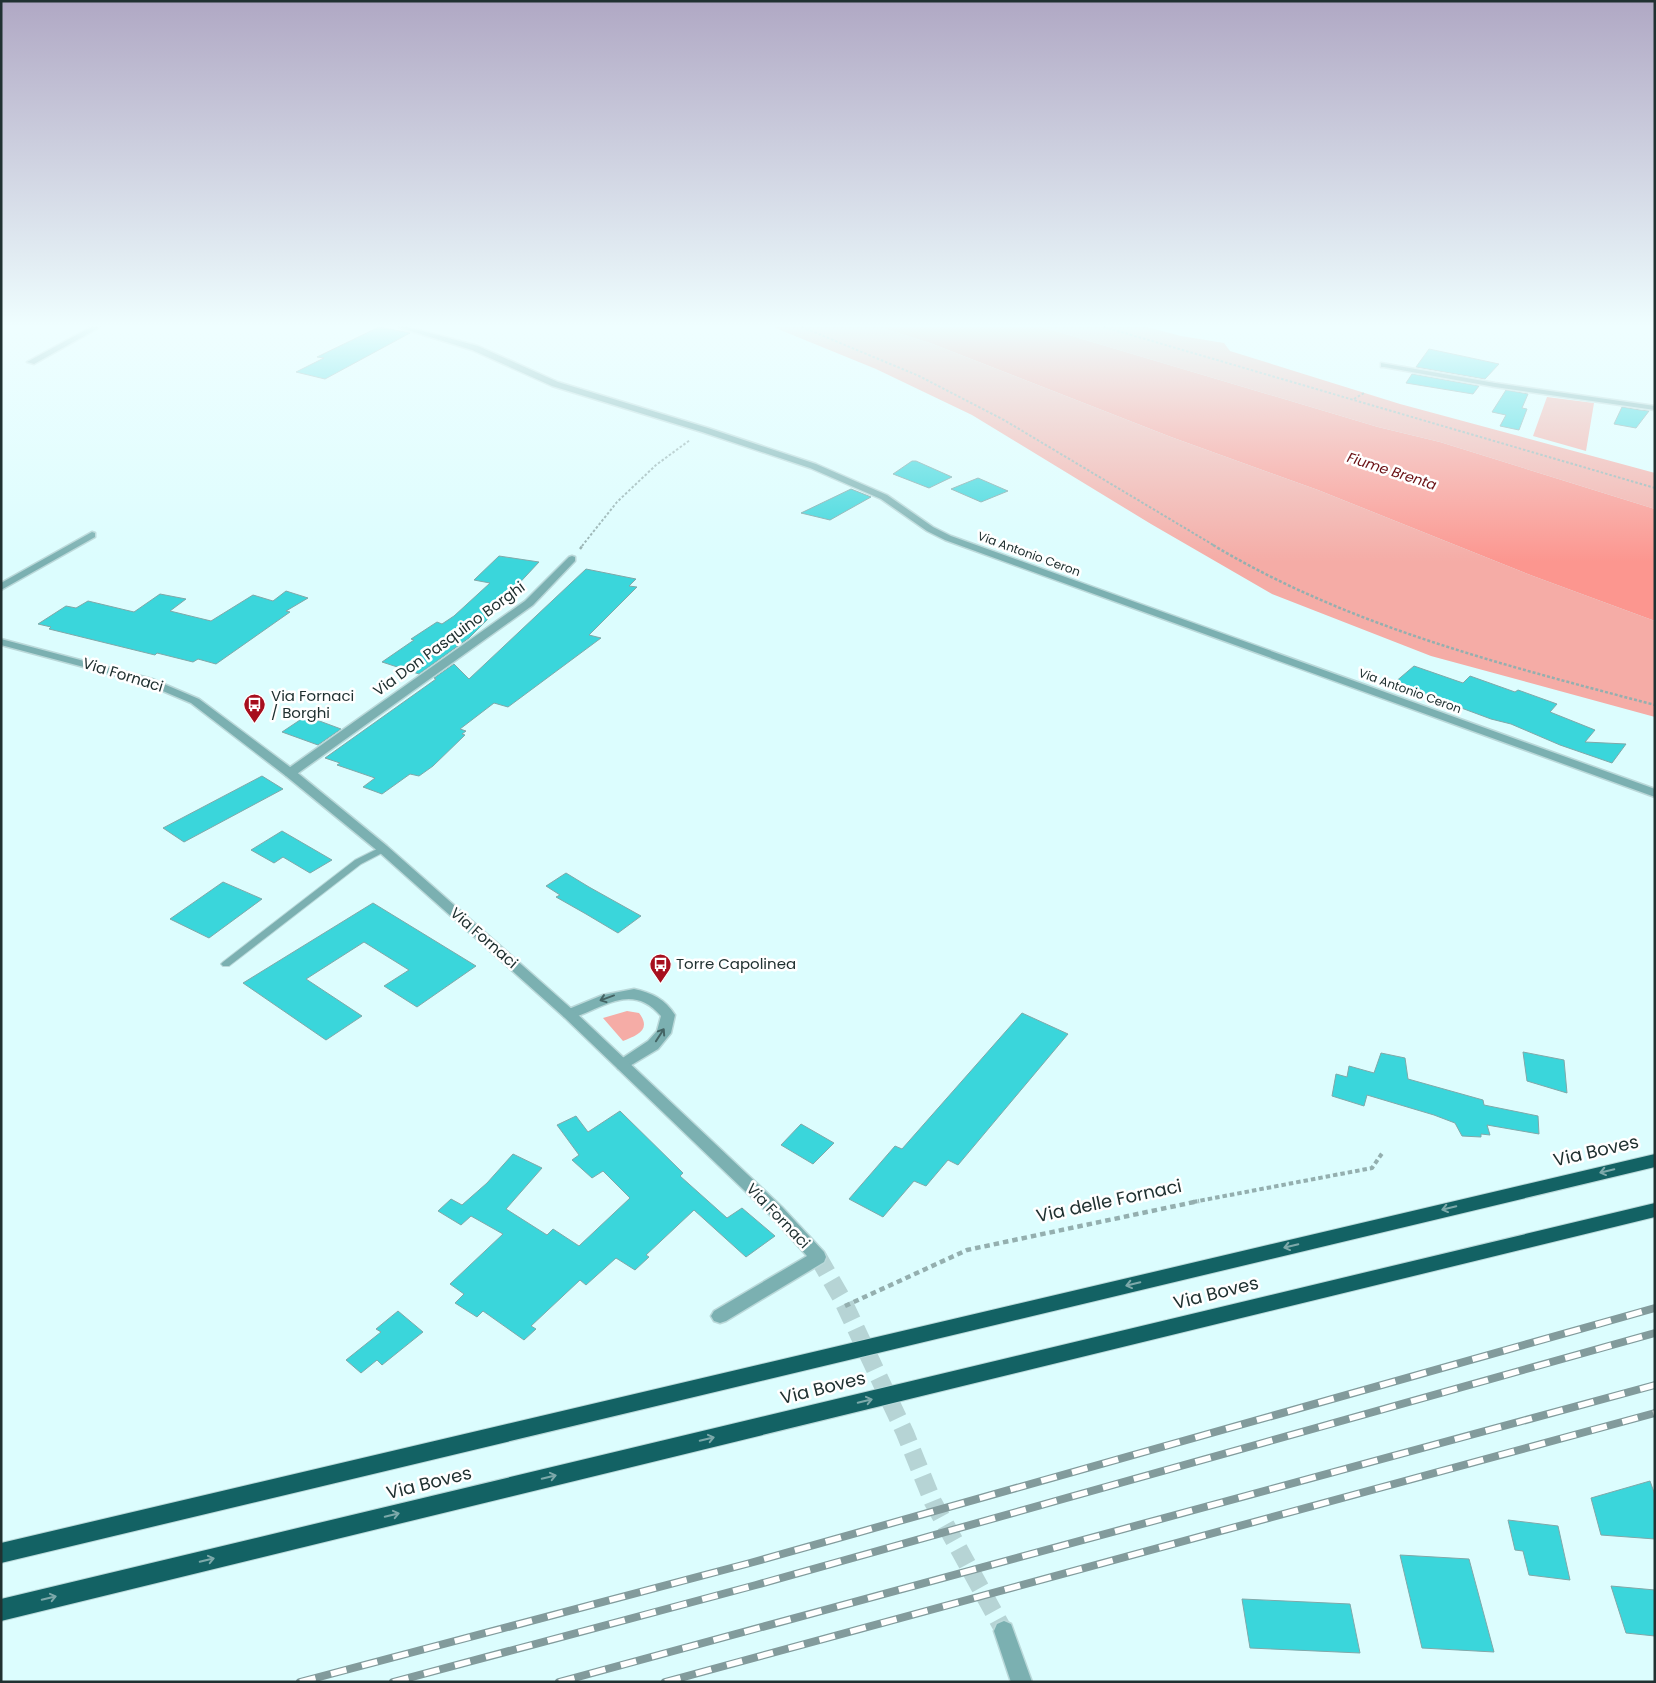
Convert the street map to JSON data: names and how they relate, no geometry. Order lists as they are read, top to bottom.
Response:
{
  "streets": {
    "highway": ["Via Boves"],
    "street": ["Via Antonio Ceron", "Via Don Pasquino Borghi", "Via Fornaci"],
    "path": ["Via delle Fornaci"]
  },
  "crossings": [
    ["Via Don Pasquino Borghi", "Via Fornaci"]
  ],
  "water": ["Fiume Brenta"],
  "places": {
    "bus stop": ["Via Fornaci / Borghi", "Torre Capolinea"]
  }
}
